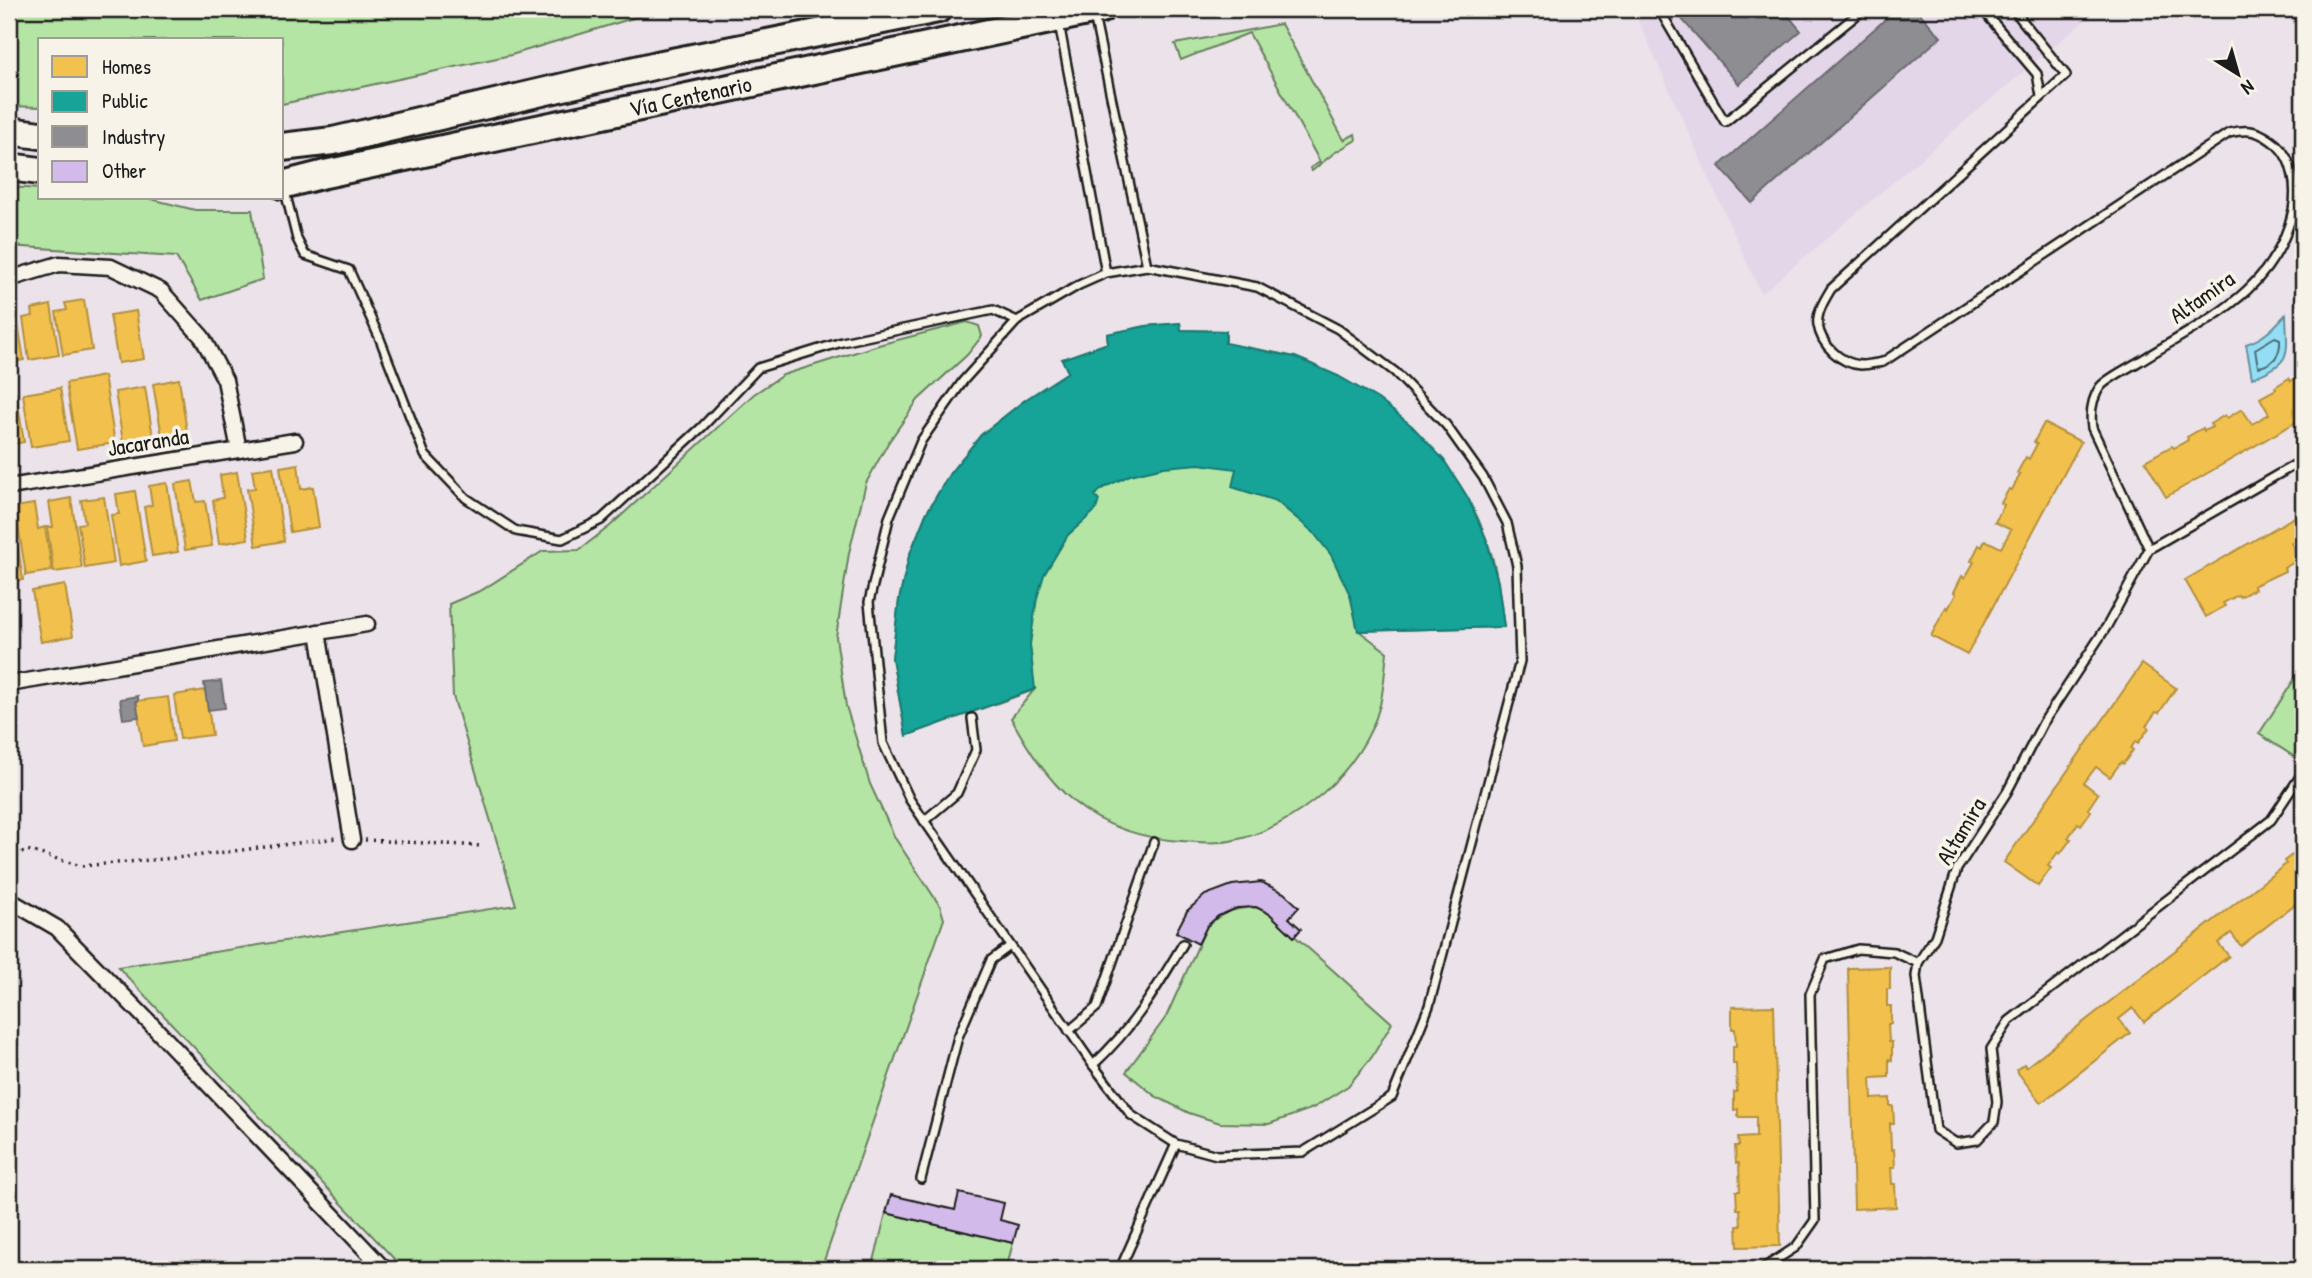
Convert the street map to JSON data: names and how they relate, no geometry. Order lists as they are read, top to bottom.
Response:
{
  "streets": {
    "highway": ["Vía Centenario"],
    "street": ["Jacaranda"],
    "lane": ["Altamira"]
  },
  "legend": [
    "Homes",
    "Public",
    "Industry",
    "Other"
  ],
  "north": "bottom right"
}
